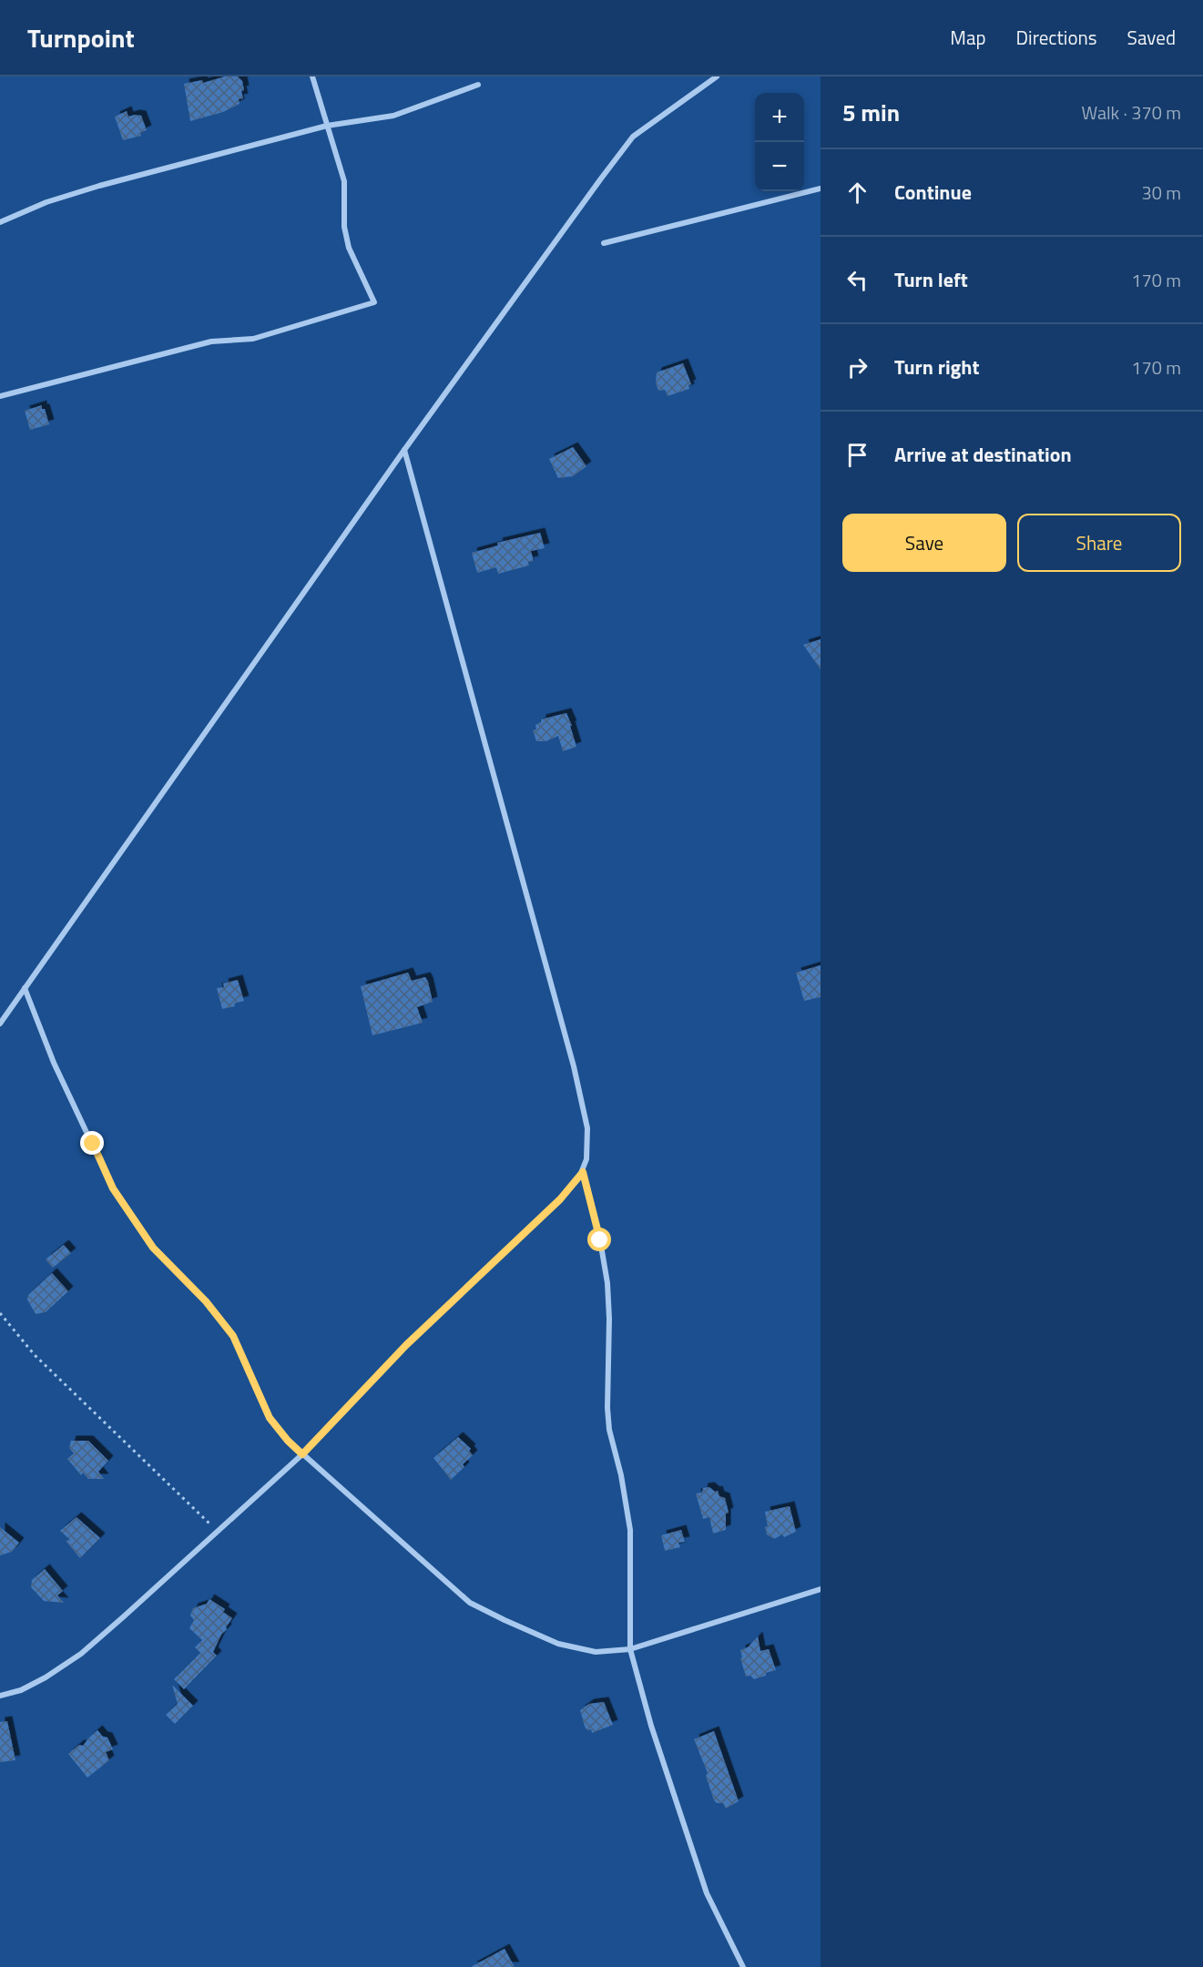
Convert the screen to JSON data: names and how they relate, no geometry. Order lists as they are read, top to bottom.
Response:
{
  "page": {
    "header": "Turnpoint",
    "nav": ["Map", "Directions", "Saved"],
    "heading": ["5 min", "Walk · 370 m"],
    "map_buttons": ["+", "−"],
    "list": [
      ["Continue", "30 m"],
      ["Turn left", "170 m"],
      ["Turn right", "170 m"],
      "Arrive at destination"
    ],
    "buttons": ["Save", "Share"]
  }
}
